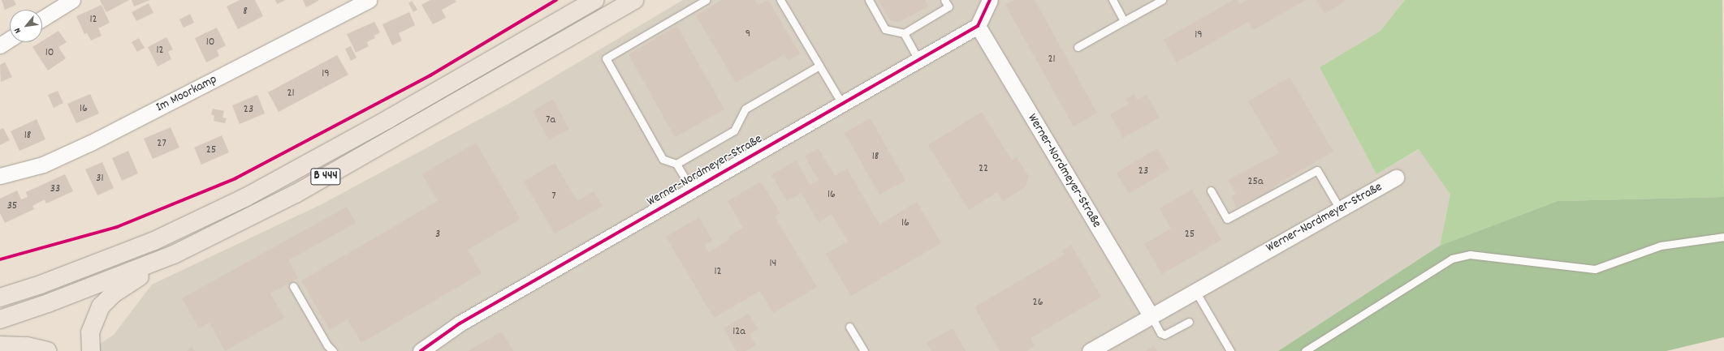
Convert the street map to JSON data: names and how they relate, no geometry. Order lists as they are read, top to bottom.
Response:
{
  "streets": {
    "highway": ["B 444"],
    "street": ["Im Moorkamp", "Werner-Nordmeyer-Straße"]
  },
  "house_numbers": [
    "8",
    "12",
    "9",
    "19",
    "10",
    "12",
    "10",
    "21",
    "19",
    "21",
    "16",
    "23",
    "7a",
    "18",
    "27",
    "25",
    "18",
    "22",
    "23",
    "31",
    "25a",
    "33",
    "16",
    "7",
    "35",
    "16",
    "3",
    "25",
    "14",
    "12",
    "26",
    "12a"
  ],
  "north": "bottom left"
}
